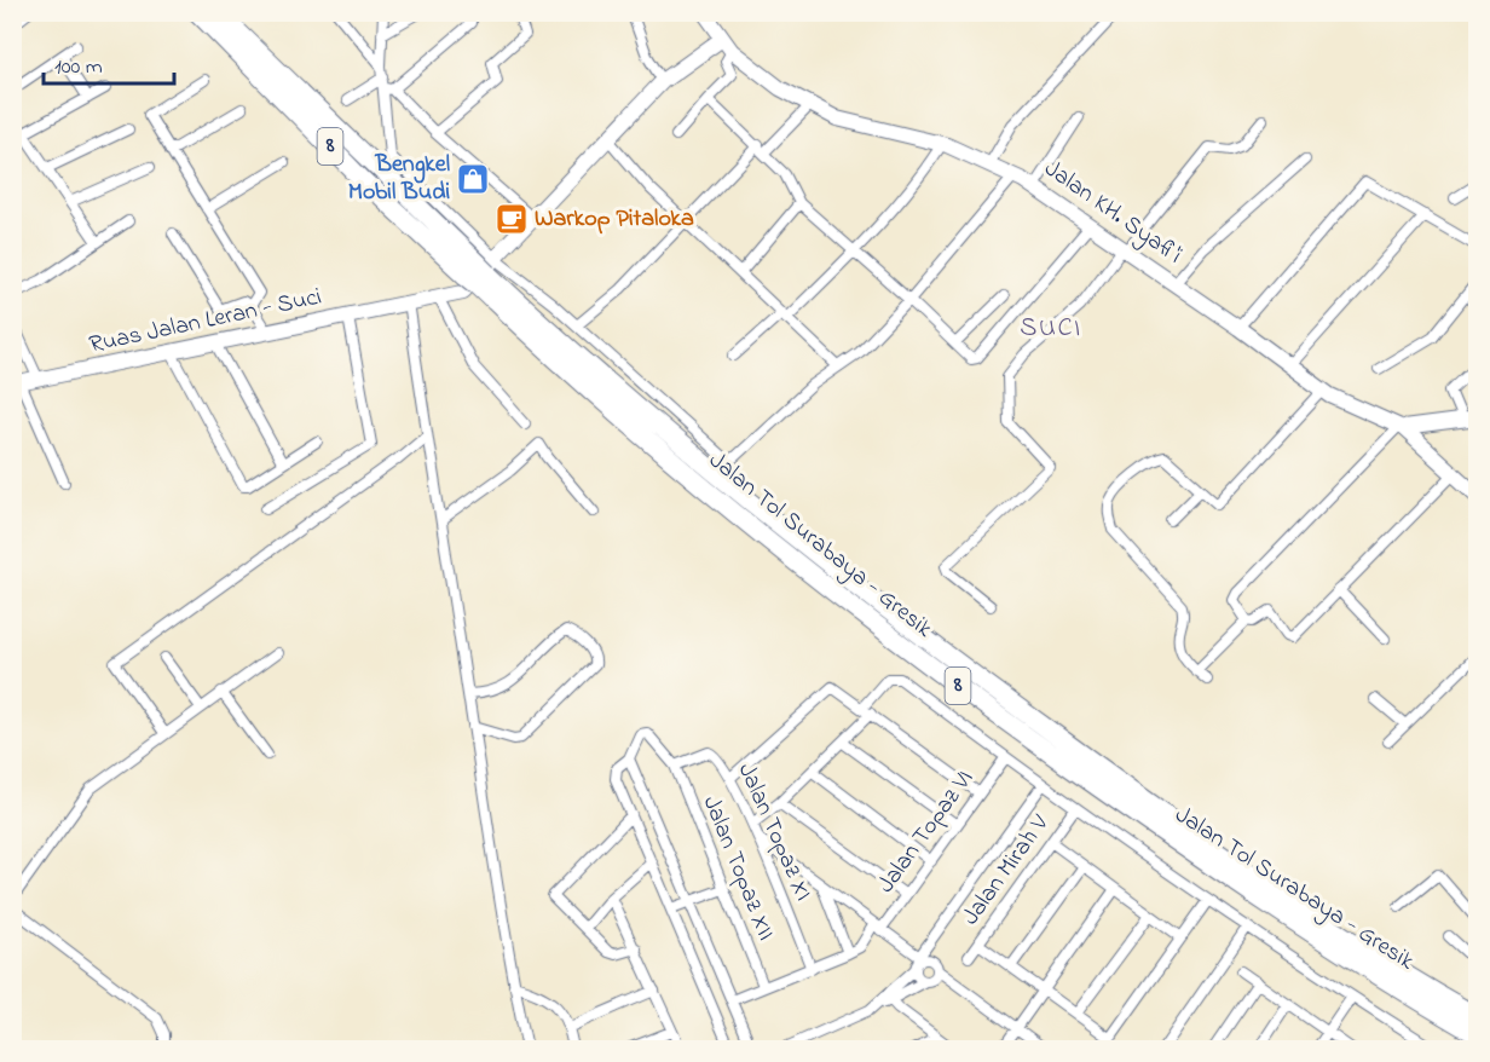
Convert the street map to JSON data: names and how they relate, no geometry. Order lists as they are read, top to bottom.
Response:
{
  "streets": {
    "highway": ["8", "Jalan Tol Surabaya - Gresik"],
    "main road": ["Jalan KH. Syafi'i", "Ruas Jalan Leran - Suci"],
    "street": [
      "Jalan Topaz XI",
      "Jalan Topaz VI",
      "Jalan Topaz XII",
      "Jalan Mirah V"
    ]
  },
  "crossings": [
    ["Ruas Jalan Leran - Suci", "Jalan Tol Surabaya - Gresik"],
    ["Jalan Topaz XI", "Jalan Topaz XII"]
  ],
  "districts": ["SUCI"],
  "places": {
    "shop": ["Bengkel Mobil Budi"],
    "cafe": ["Warkop Pitaloka"]
  },
  "scale_bar": "100 m"
}
